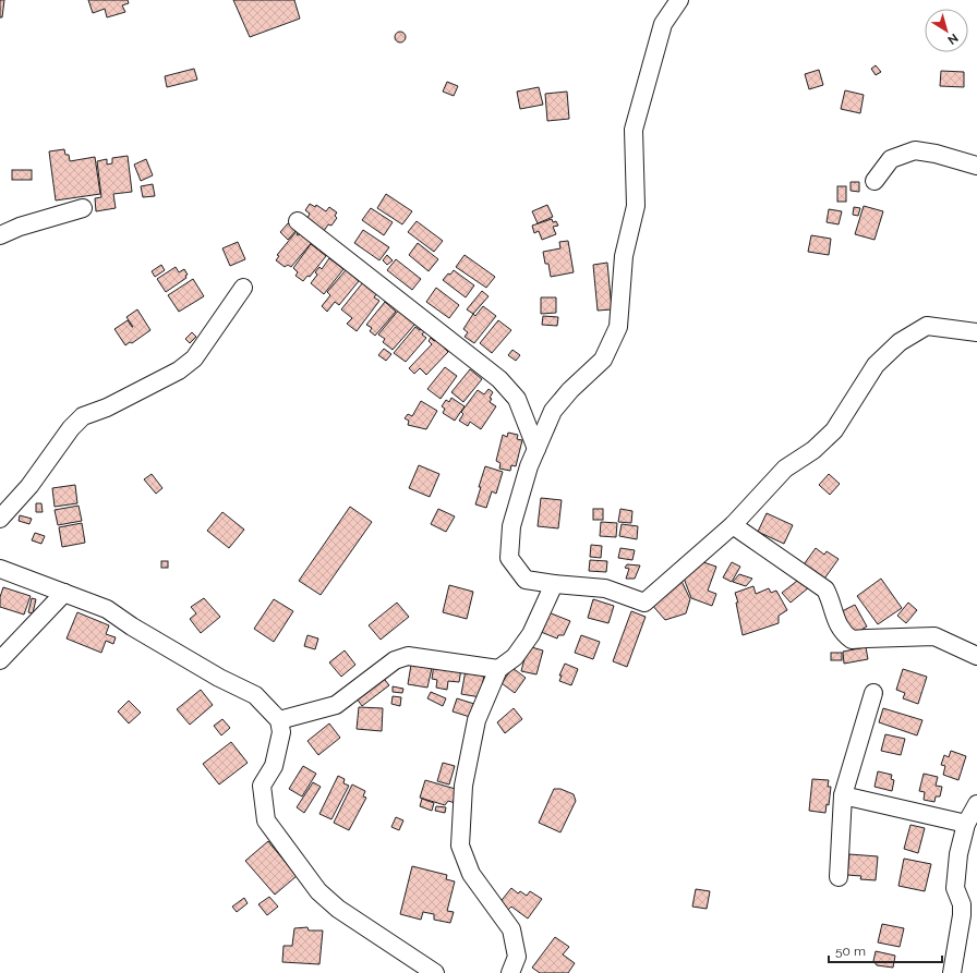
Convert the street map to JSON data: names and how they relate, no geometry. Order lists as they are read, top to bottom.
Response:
{
  "scale_bar": "50 m",
  "north": "bottom right"
}
